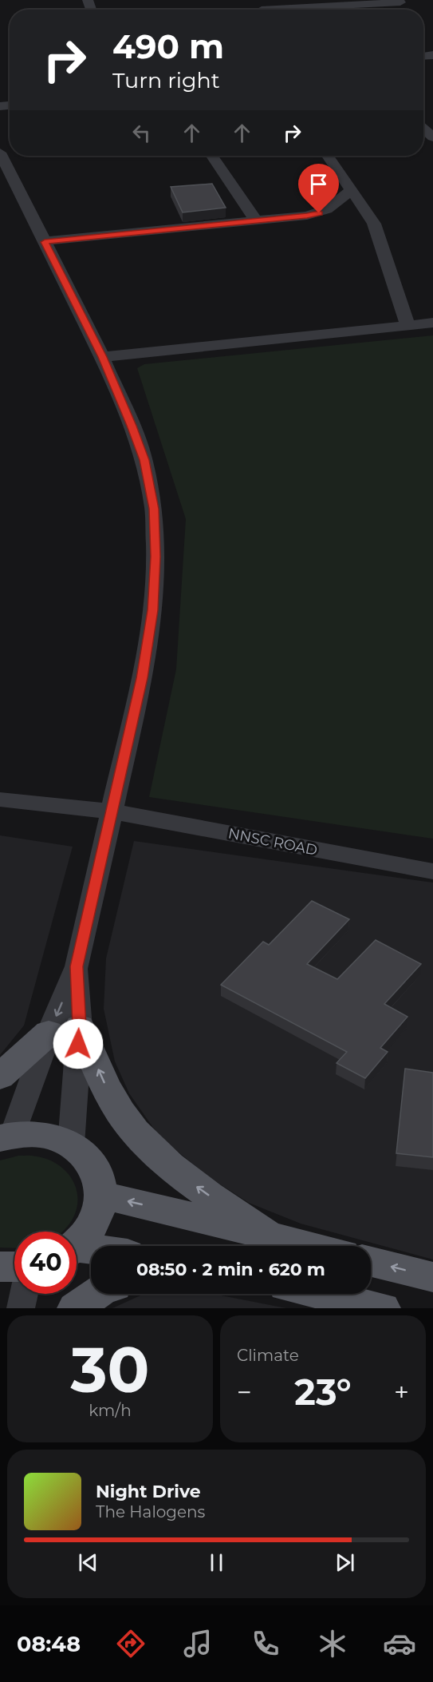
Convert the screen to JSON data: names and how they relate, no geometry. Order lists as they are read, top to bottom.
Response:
{
  "streets": {
    "street": ["NNSC ROAD"]
  },
  "page": {
    "turn": ["490 m", "Turn right"],
    "limit": "40",
    "trip": "08:50 · 2 min · 620 m",
    "tile": [
      ["30", "km/h"],
      "Climate"
    ],
    "heat": ["−", "23°", "+"],
    "song": ["Night Drive", "The Halogens"],
    "tabs": "08:48"
  }
}
